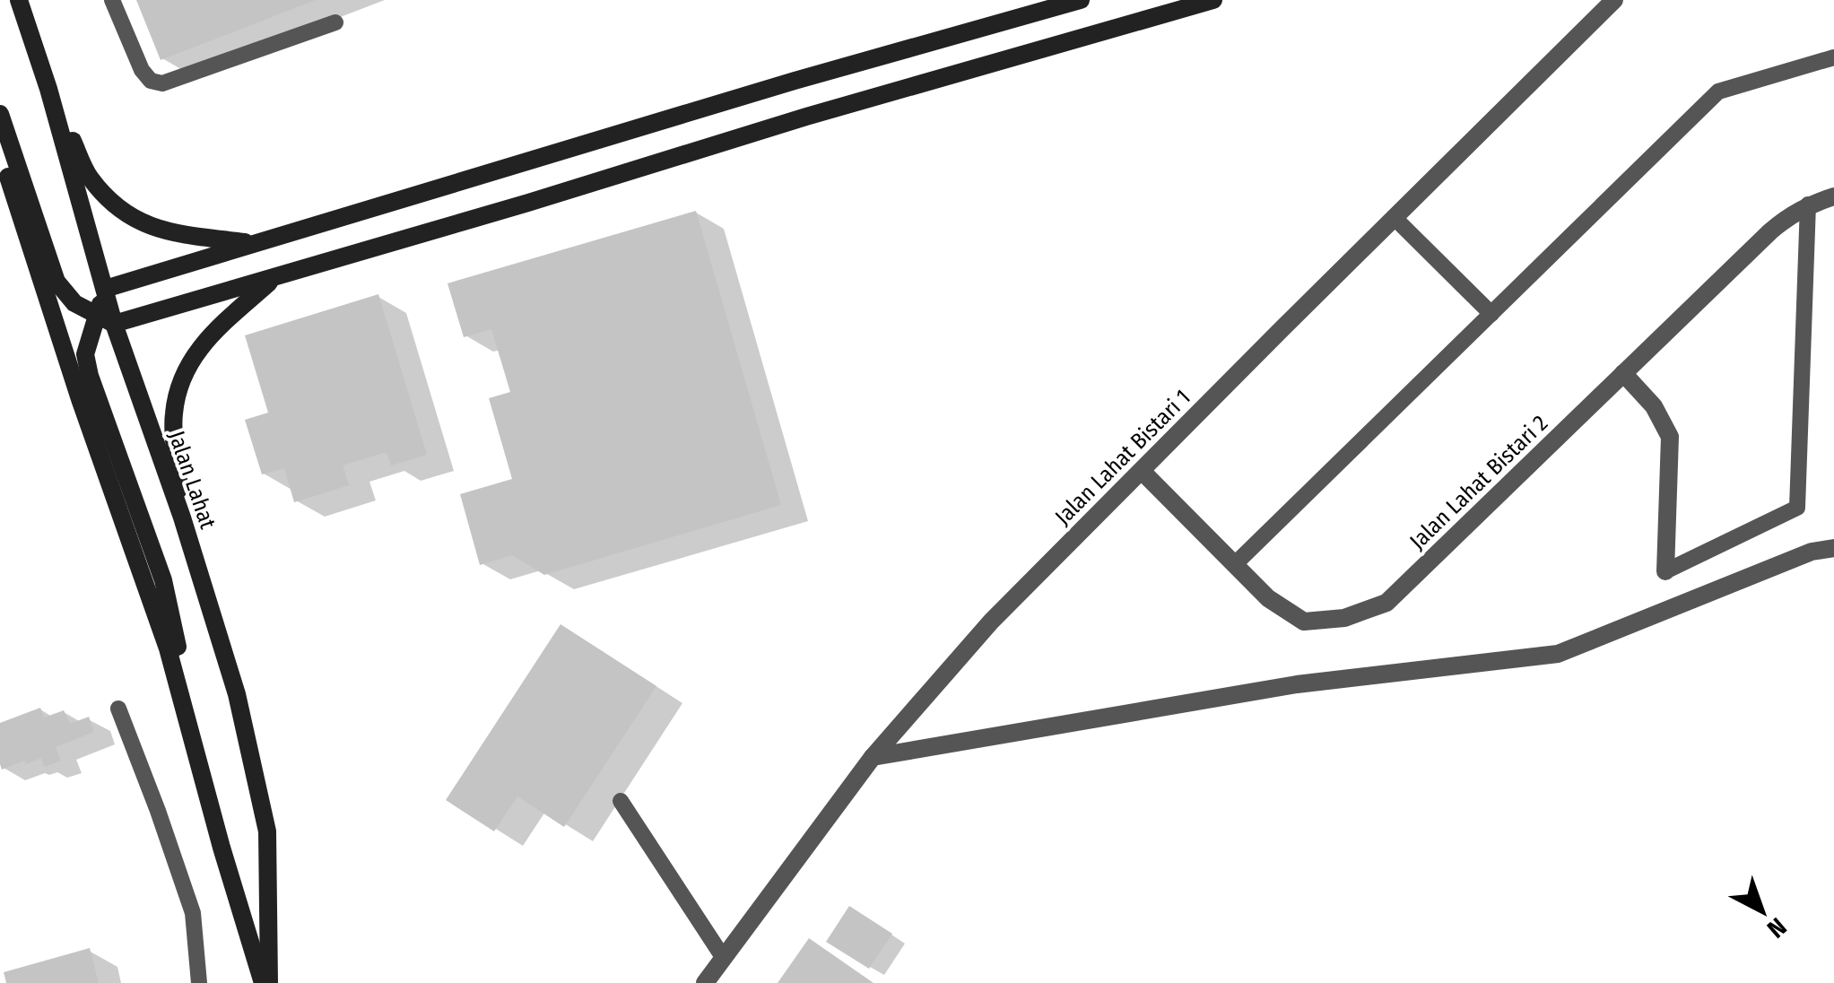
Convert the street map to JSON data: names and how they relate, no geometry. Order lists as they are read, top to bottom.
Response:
{
  "streets": {
    "main road": ["Jalan Lahat"],
    "street": ["Jalan Lahat Bistari 1", "Jalan Lahat Bistari 2"]
  },
  "crossings": [
    ["Jalan Lahat Bistari 1", "Jalan Lahat Bistari 2"]
  ],
  "north": "bottom right"
}
